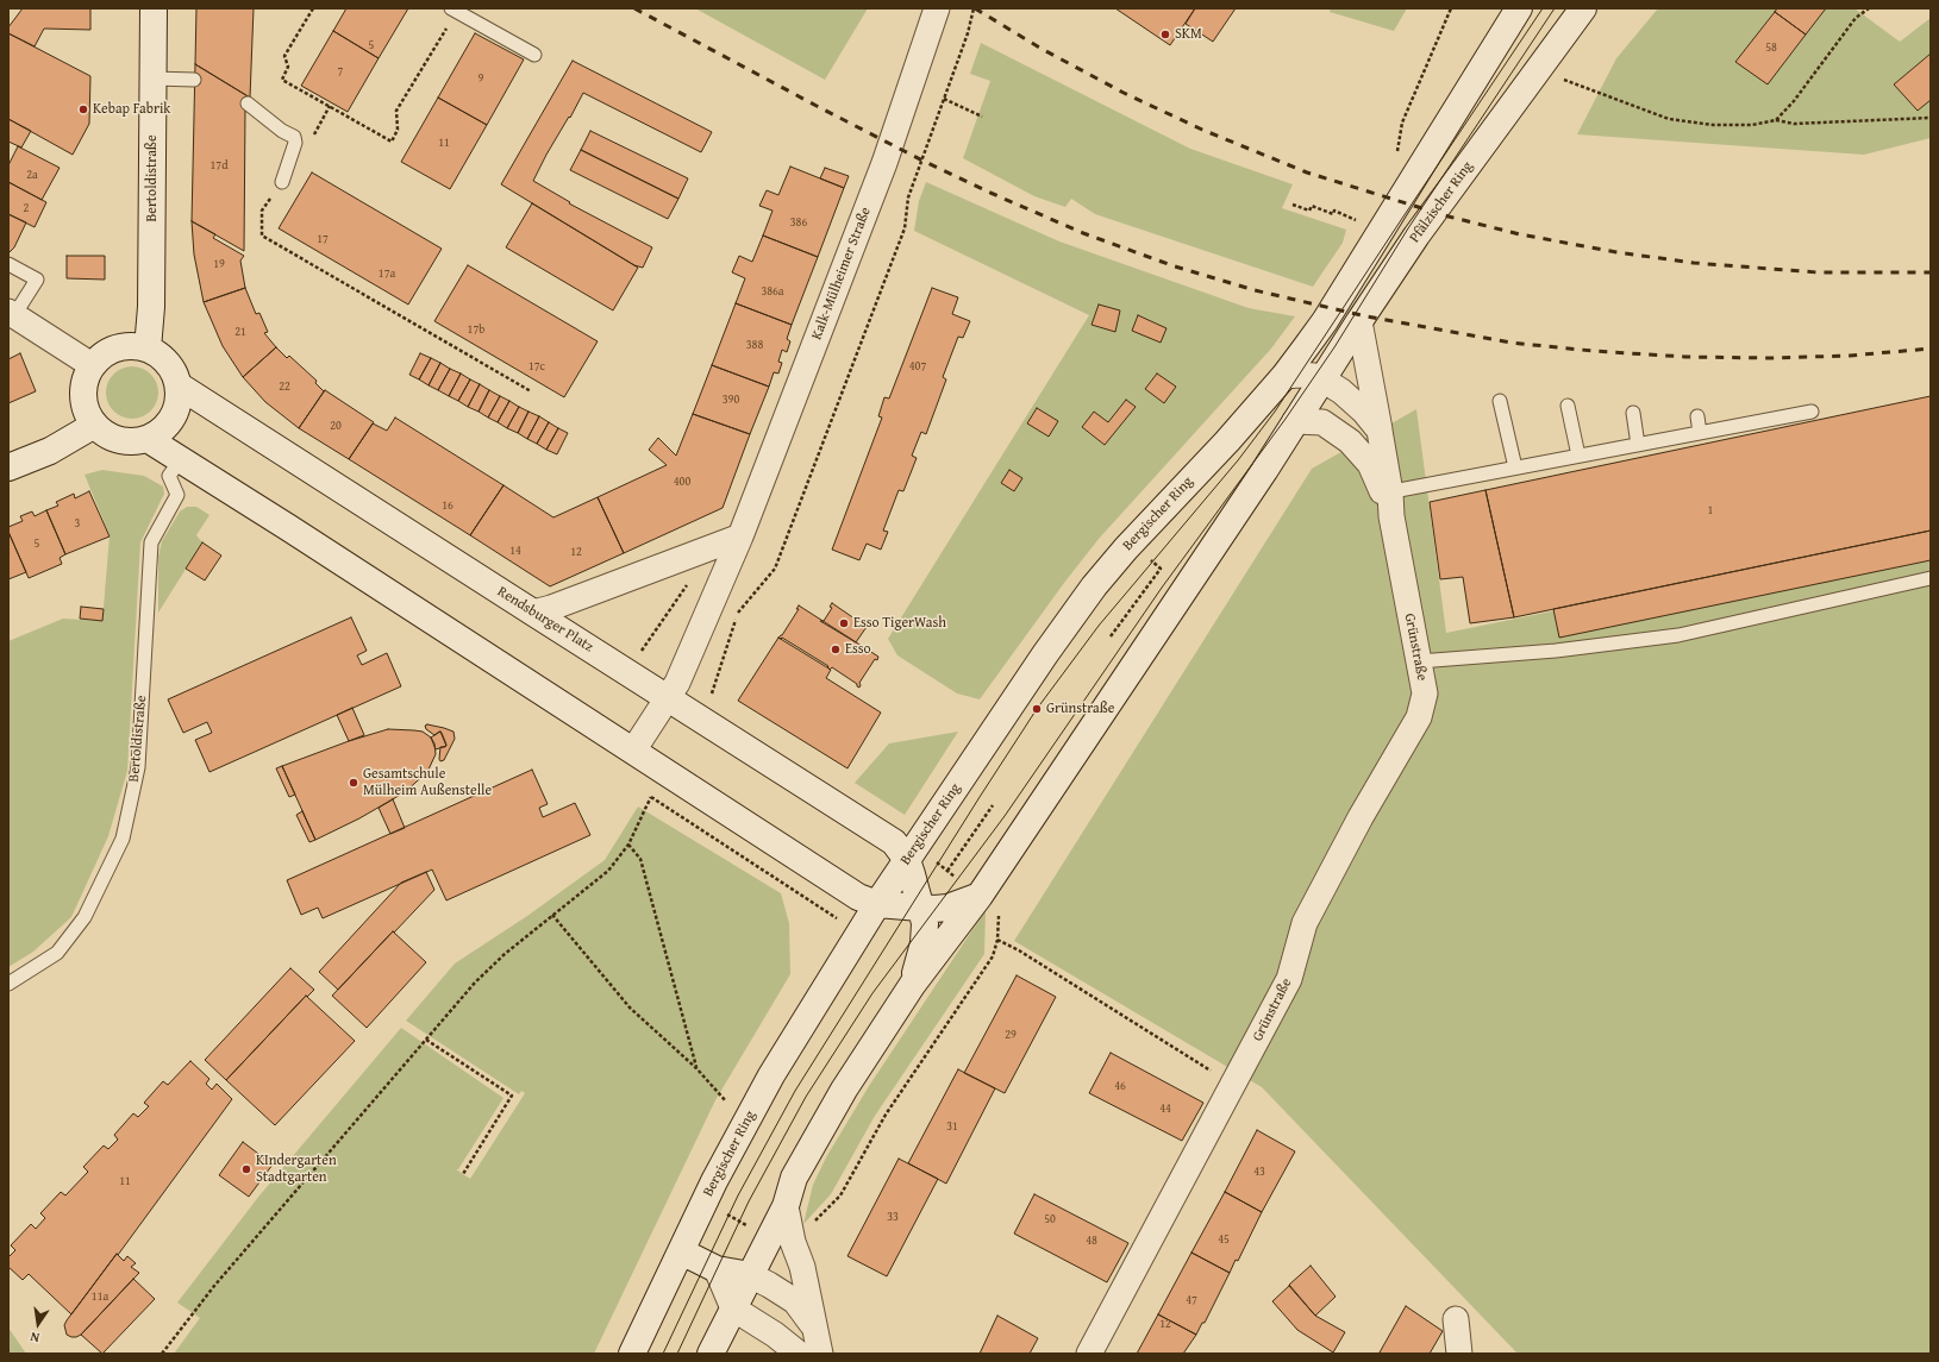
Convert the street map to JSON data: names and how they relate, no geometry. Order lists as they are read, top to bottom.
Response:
{
  "streets": {
    "main road": [
      "Bertoldistraße",
      "Pfälzischer Ring",
      "Bergischer Ring",
      "Rendsburger Platz"
    ],
    "street": ["Kalk-Mülheimer Straße", "Grünstraße"]
  },
  "crossings": [
    ["Bertoldistraße", "Rendsburger Platz"],
    ["Pfälzischer Ring", "Grünstraße"],
    ["Kalk-Mülheimer Straße", "Rendsburger Platz"],
    ["Bergischer Ring", "Rendsburger Platz"],
    ["Bergischer Ring", "Grünstraße"]
  ],
  "places": [
    "SKM",
    "Kebap Fabrik",
    "Esso TigerWash",
    "Esso",
    "Grünstraße",
    "Gesamtschule Mülheim Außenstelle",
    "KIndergarten Stadtgarten"
  ],
  "house_numbers": [
    "5",
    "58",
    "7",
    "9",
    "11",
    "17d",
    "2a",
    "2",
    "386",
    "17",
    "19",
    "17a",
    "386a",
    "17b",
    "21",
    "388",
    "17c",
    "407",
    "22",
    "390",
    "20",
    "400",
    "16",
    "1",
    "3",
    "5",
    "14",
    "12",
    "29",
    "46",
    "44",
    "31",
    "43",
    "11",
    "33",
    "50",
    "45",
    "48",
    "11a",
    "47",
    "12"
  ],
  "north": "bottom"
}
